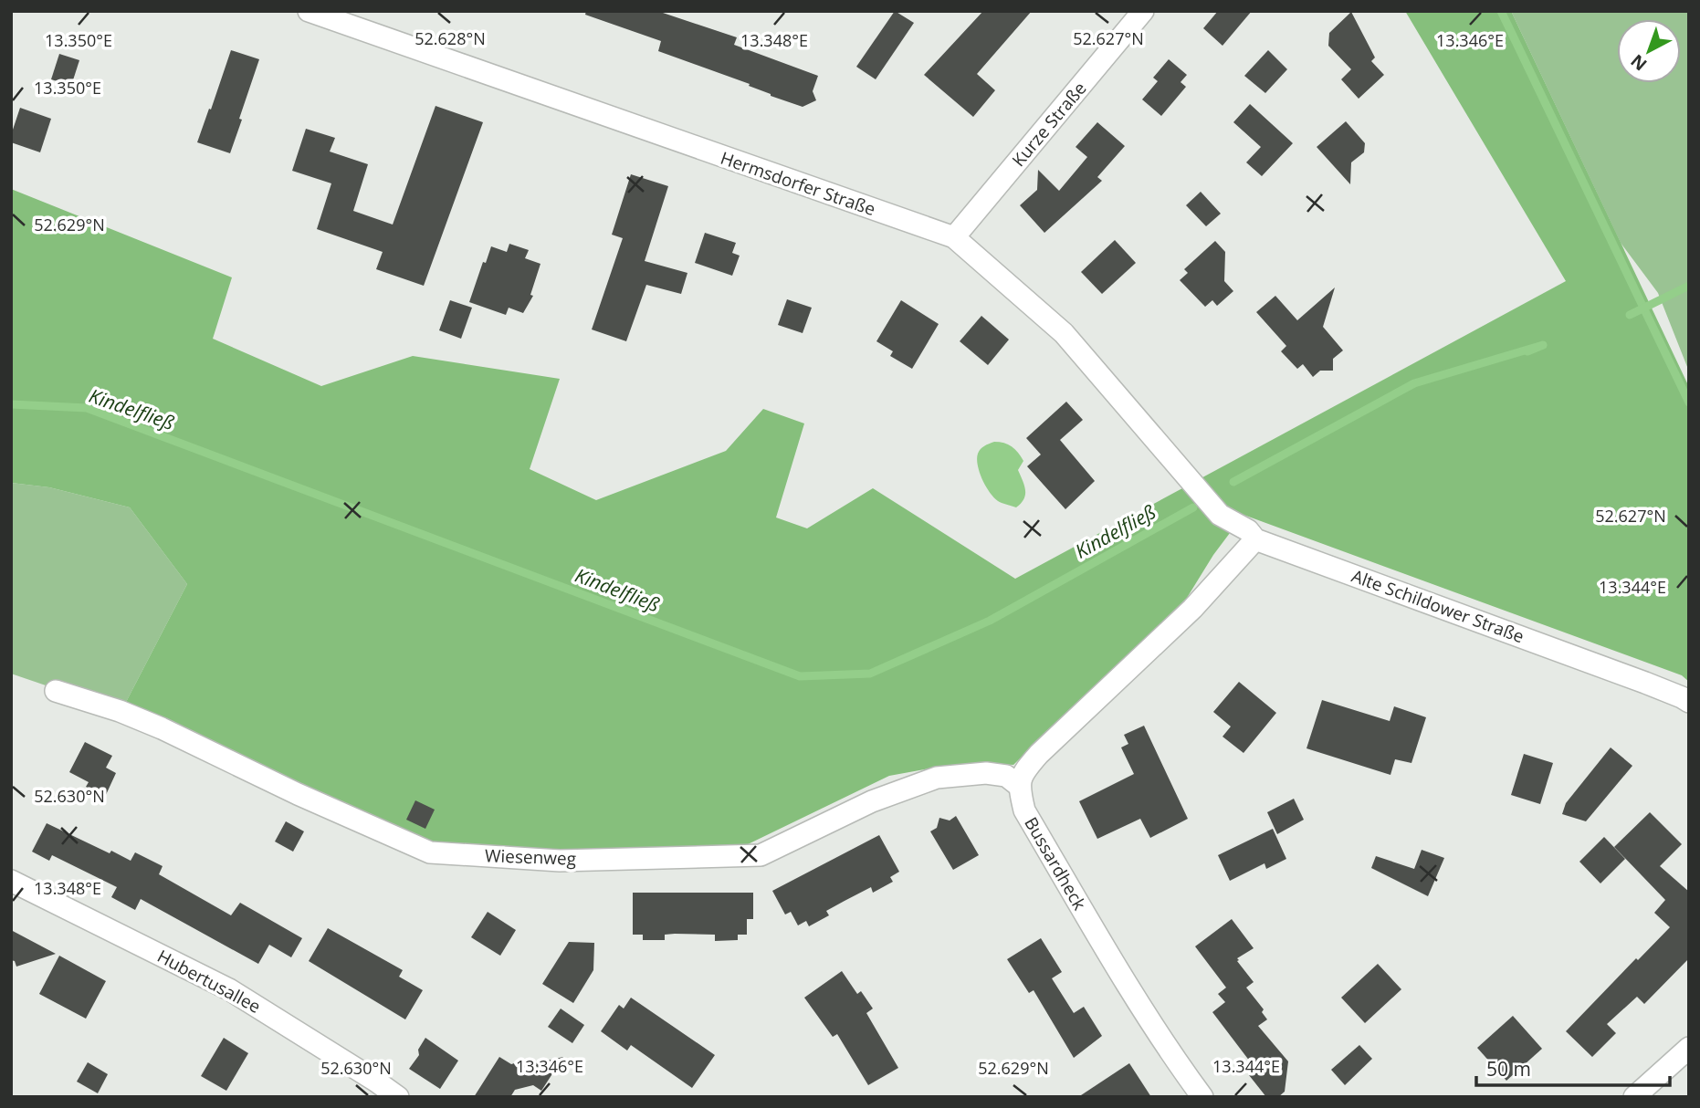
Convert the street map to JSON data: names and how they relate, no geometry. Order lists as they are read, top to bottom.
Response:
{
  "streets": {
    "street": [
      "Kurze Straße",
      "Hermsdorfer Straße",
      "Alte Schildower Straße",
      "Wiesenweg",
      "Bussardheck",
      "Hubertusallee"
    ]
  },
  "crossings": [
    ["Kurze Straße", "Hermsdorfer Straße"],
    ["Hermsdorfer Straße", "Alte Schildower Straße"],
    ["Wiesenweg", "Bussardheck"]
  ],
  "water": ["Kindelfließ"],
  "scale_bar": "50 m",
  "north": "bottom left",
  "coordinates": [
    "52.628°N",
    "52.627°N",
    "13.350°E",
    "13.348°E",
    "13.346°E",
    "52.629°N",
    "13.344°E",
    "52.630°N"
  ]
}
